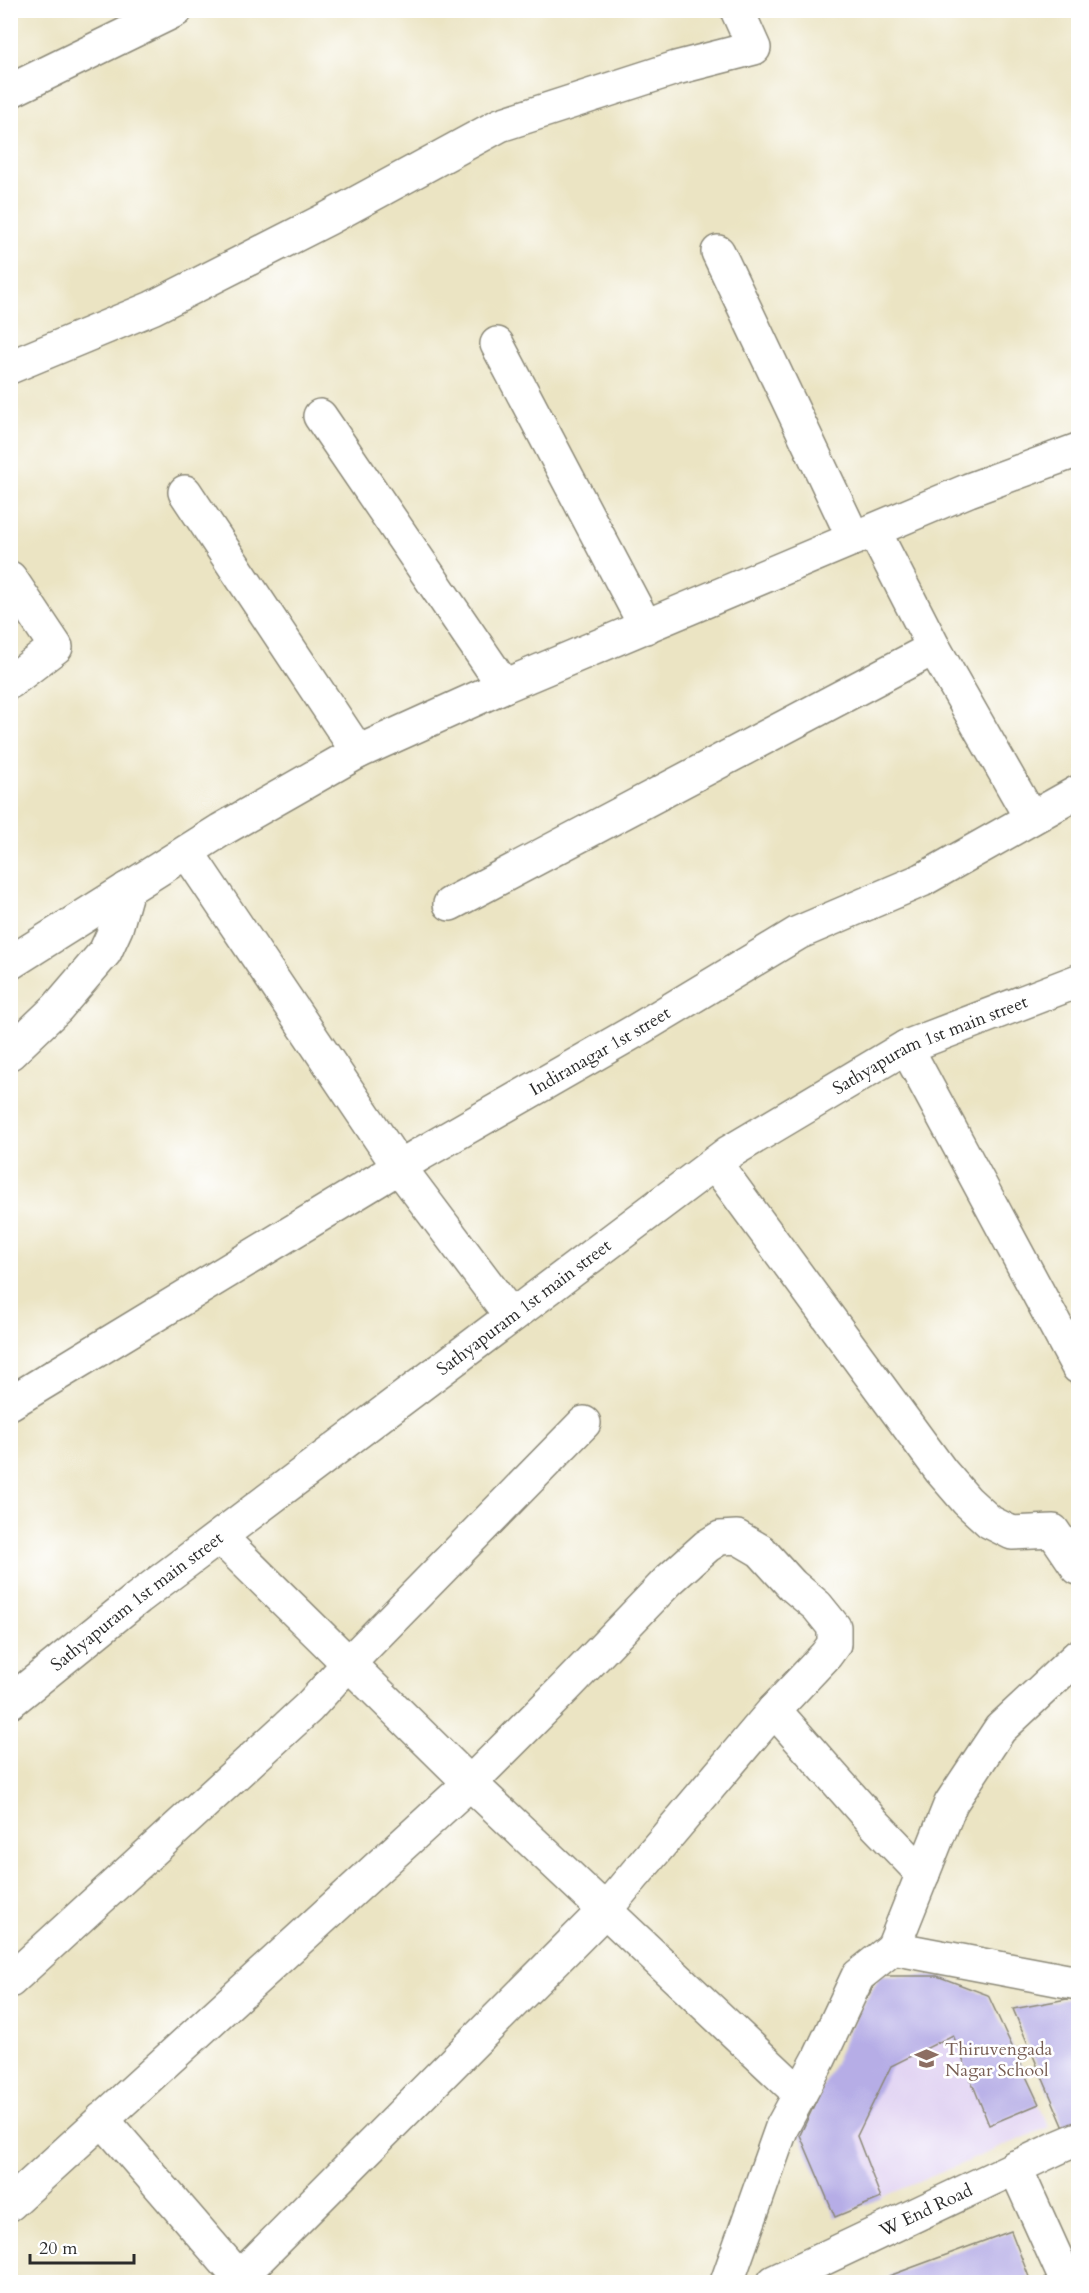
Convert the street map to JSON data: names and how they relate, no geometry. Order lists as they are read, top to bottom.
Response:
{
  "streets": {
    "street": ["Sathyapuram 1st main street", "Indiranagar 1st street", "W End Road"]
  },
  "places": {
    "school or university": ["Thiruvengada Nagar School"]
  },
  "scale_bar": "20 m"
}
